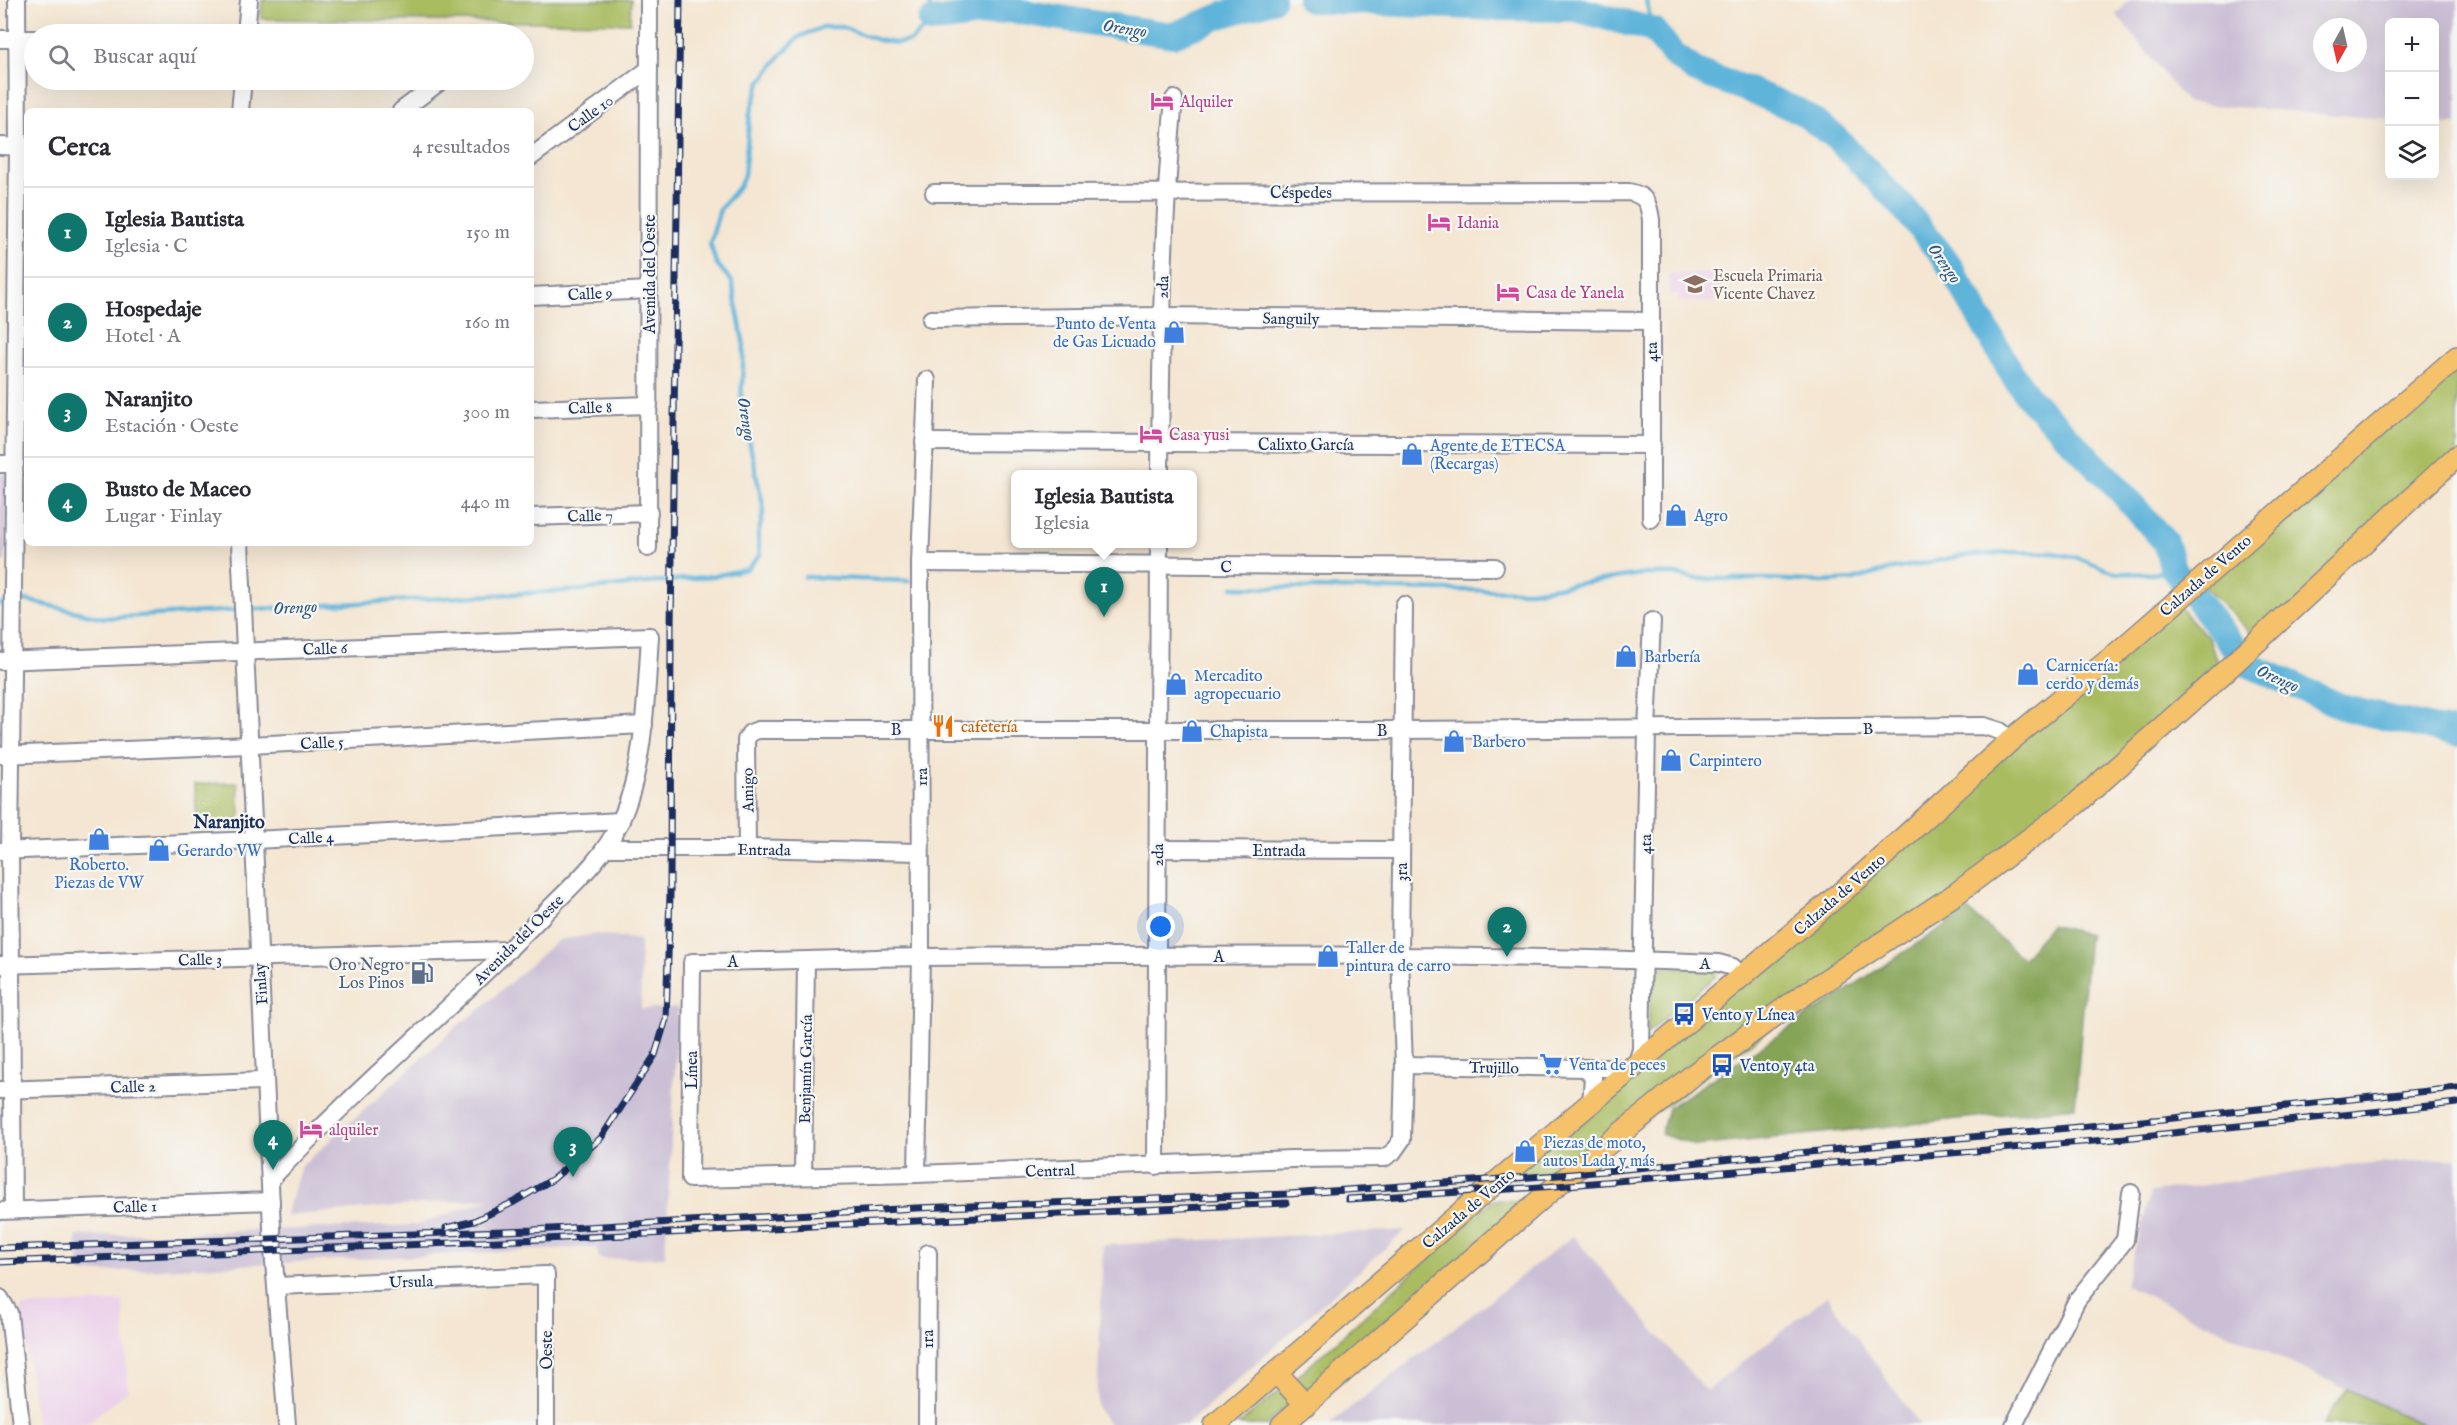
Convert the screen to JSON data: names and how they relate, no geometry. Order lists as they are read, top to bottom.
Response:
{
  "streets": {
    "main road": ["Calzada de Vento"],
    "street": [
      "Calle 10",
      "Céspedes",
      "Avenida del Oeste",
      "2da",
      "Calle 9",
      "Sanguily",
      "4ta",
      "Calle 8",
      "Calixto García",
      "Calle 7",
      "C",
      "Calle 6",
      "B",
      "Calle 5",
      "1ra",
      "Amigo",
      "Calle 4",
      "Entrada",
      "3ra",
      "A",
      "Calle 3",
      "Finlay",
      "Trujillo",
      "Benjamín García",
      "Línea",
      "Calle 2",
      "Central",
      "Calle 1",
      "Ursula",
      "Oeste"
    ]
  },
  "crossings": [
    ["Calle 10", "Avenida del Oeste"],
    ["Céspedes", "2da"],
    ["Céspedes", "4ta"],
    ["Avenida del Oeste", "Calle 9"],
    ["Avenida del Oeste", "Calle 8"],
    ["Avenida del Oeste", "Calle 7"],
    ["Avenida del Oeste", "Calle 6"],
    ["Avenida del Oeste", "Calle 5"],
    ["Avenida del Oeste", "Calle 4"],
    ["Avenida del Oeste", "Entrada"],
    ["Avenida del Oeste", "Calle 3"],
    ["Avenida del Oeste", "Finlay"],
    ["2da", "Sanguily"],
    ["2da", "Calixto García"],
    ["2da", "C"],
    ["2da", "B"],
    ["2da", "Entrada"],
    ["2da", "A"],
    ["2da", "Central"],
    ["Sanguily", "4ta"],
    ["4ta", "Calixto García"],
    ["4ta", "Calzada de Vento"],
    ["4ta", "B"],
    ["4ta", "A"],
    ["4ta", "Trujillo"],
    ["Calixto García", "1ra"],
    ["C", "1ra"],
    ["Calzada de Vento", "B"],
    ["Calzada de Vento", "A"],
    ["Calzada de Vento", "Trujillo"],
    ["Calle 6", "Finlay"],
    ["B", "1ra"],
    ["B", "Amigo"],
    ["B", "3ra"],
    ["Calle 5", "Finlay"],
    ["1ra", "Entrada"],
    ["1ra", "A"],
    ["1ra", "Central"],
    ["Amigo", "Entrada"],
    ["Calle 4", "Finlay"],
    ["Entrada", "3ra"],
    ["3ra", "A"],
    ["3ra", "Trujillo"],
    ["3ra", "Central"],
    ["A", "Benjamín García"],
    ["A", "Línea"],
    ["Calle 3", "Finlay"],
    ["Finlay", "Calle 2"],
    ["Finlay", "Calle 1"],
    ["Finlay", "Ursula"],
    ["Benjamín García", "Central"],
    ["Línea", "Central"],
    ["Ursula", "Oeste"]
  ],
  "districts": ["Naranjito"],
  "water": ["Orengo"],
  "places": {
    "hotel": [
      "Alquiler",
      "Idania",
      "Casa de Yanela",
      "Casa yusi",
      "alquiler"
    ],
    "school or university": ["Escuela Primaria Vicente Chavez"],
    "shop": [
      "Punto de Venta de Gas Licuado",
      "Agente de ETECSA (Recargas)",
      "Agro",
      "Barbería",
      "Carnicería: cerdo y demás",
      "Mercadito agropecuario",
      "Chapista",
      "Barbero",
      "Carpintero",
      "Roberto. Piezas de VW",
      "Gerardo VW",
      "Taller de pintura de carro",
      "Piezas de moto, autos Lada y más"
    ],
    "restaurant": ["cafetería"],
    "fuel station": ["Oro Negro Los Pinos"],
    "bus stop": ["Vento y Línea", "Vento y 4ta"],
    "supermarket": ["Venta de peces"]
  },
  "north": "bottom",
  "page": {
    "map_buttons": ["+", "−"],
    "search": "Buscar aquí",
    "heading": ["Cerca", "4 resultados"],
    "list": [
      {
        "mark": "1",
        "name": "Iglesia Bautista",
        "note": "Iglesia · C",
        "value": "150 m"
      },
      {
        "mark": "2",
        "name": "Hospedaje",
        "note": "Hotel · A",
        "value": "160 m"
      },
      {
        "mark": "3",
        "name": "Naranjito",
        "note": "Estación · Oeste",
        "value": "300 m"
      },
      {
        "mark": "4",
        "name": "Busto de Maceo",
        "note": "Lugar · Finlay",
        "value": "440 m"
      }
    ],
    "popup": ["Iglesia Bautista", "Iglesia"],
    "pins": [
      "1",
      "2",
      "4",
      "3"
    ]
  }
}
